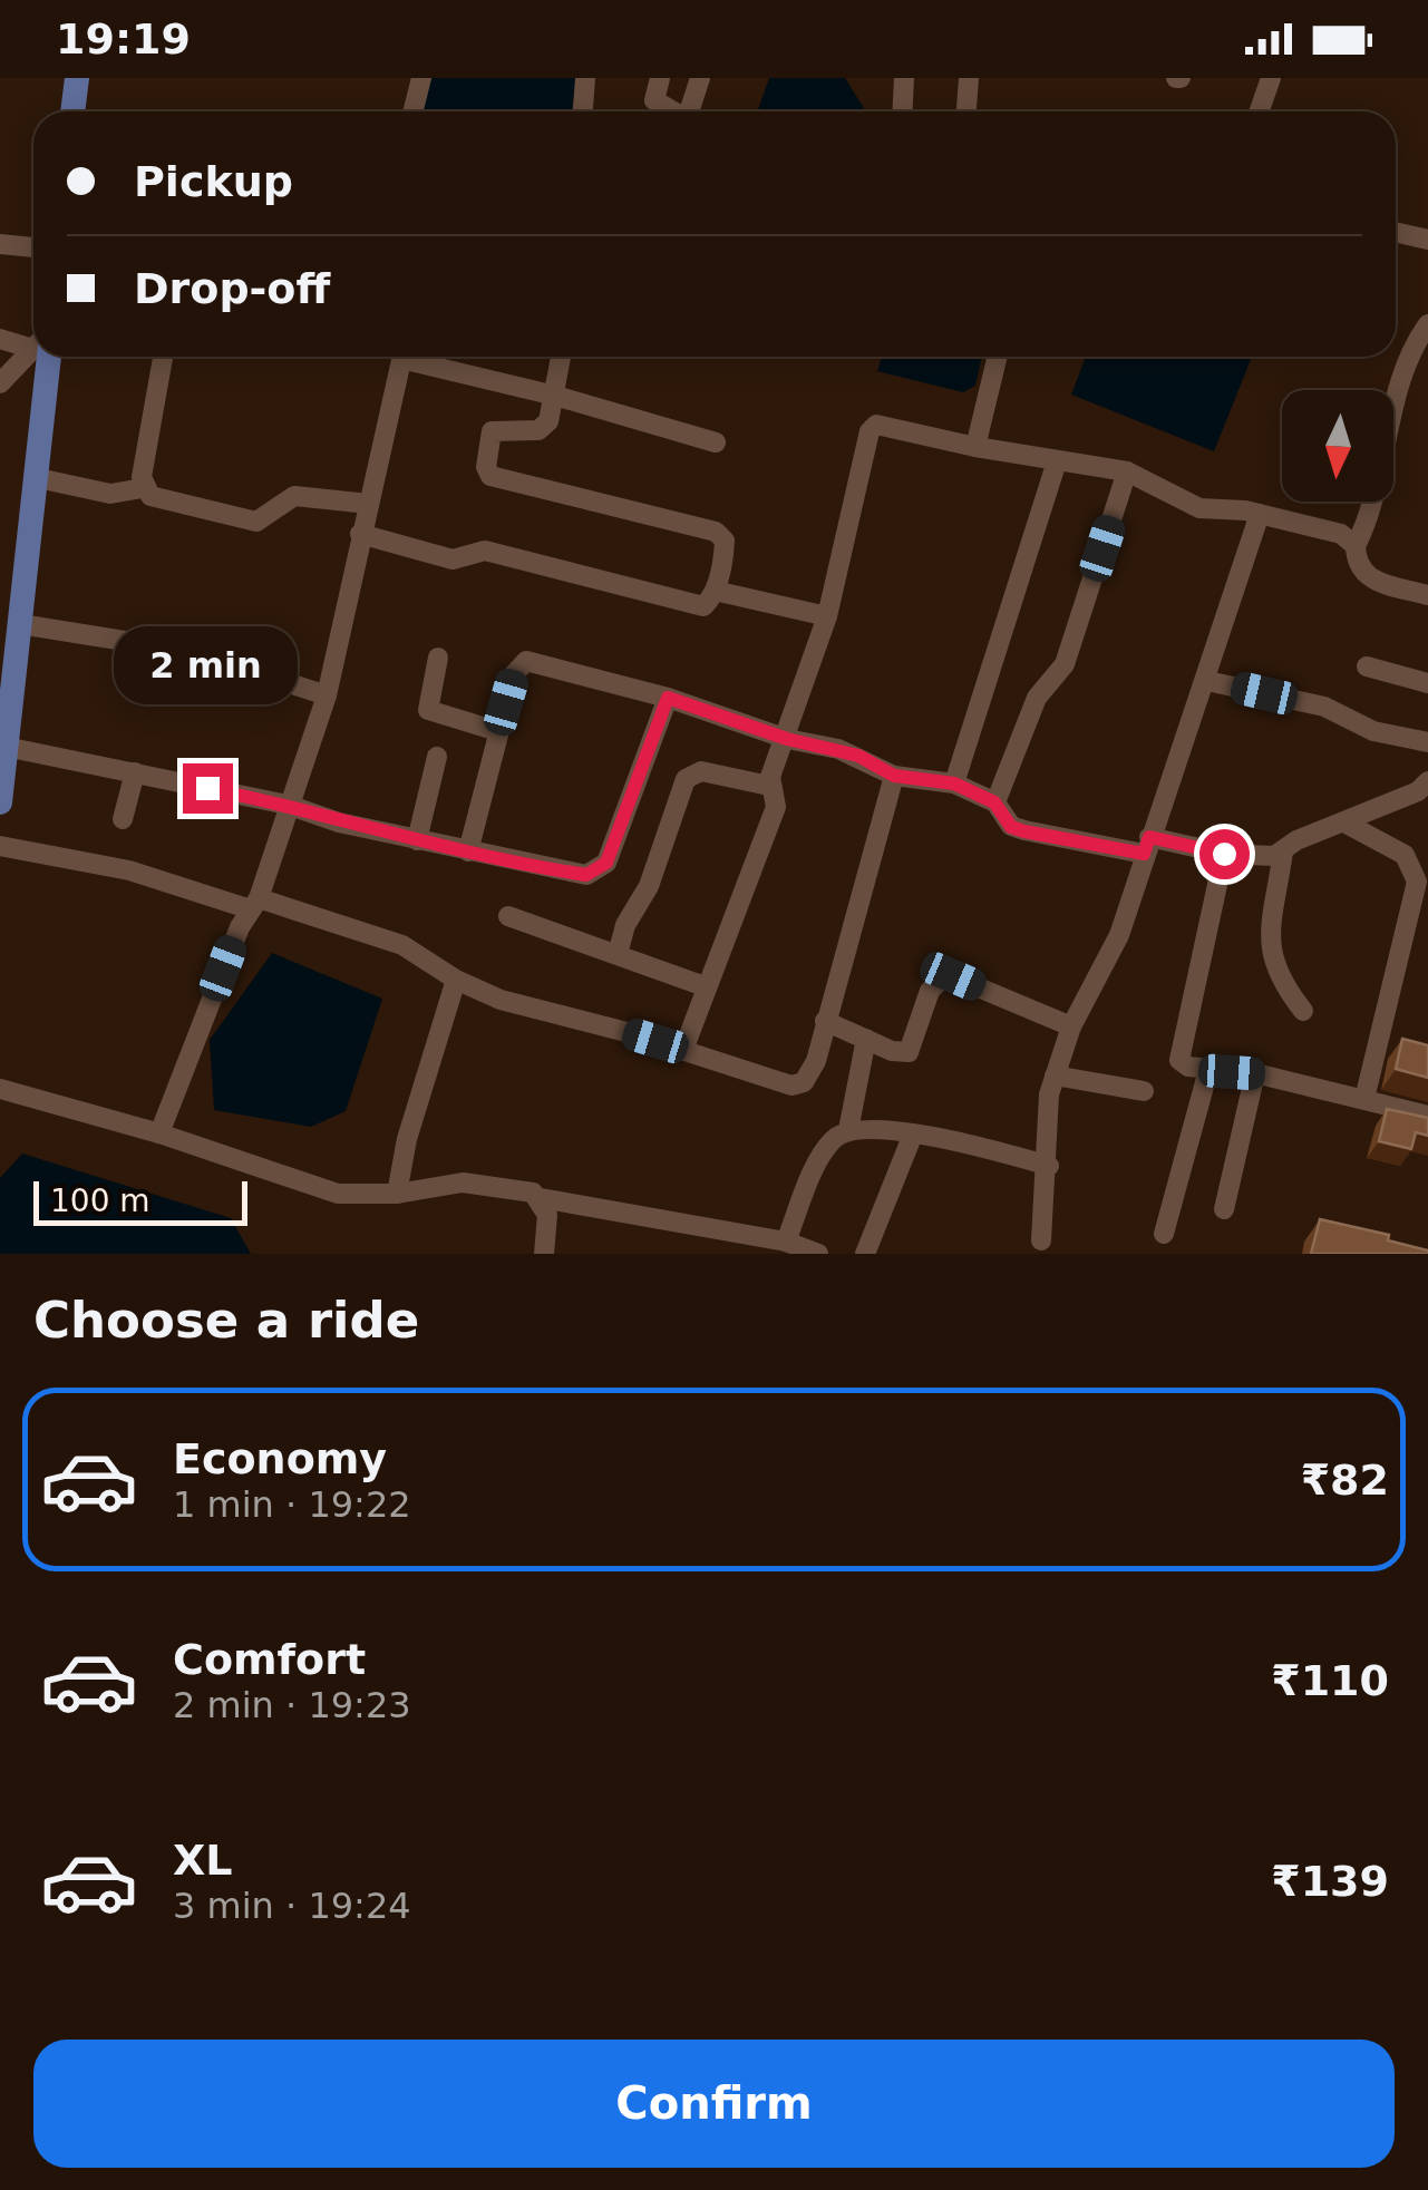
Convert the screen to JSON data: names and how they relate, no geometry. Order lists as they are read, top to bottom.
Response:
{
  "scale_bar": "100 m",
  "north": "bottom",
  "page": {
    "status": "19:19",
    "banner": ["Pickup", "Drop-off"],
    "bubble": "2 min",
    "scale": "100 m",
    "heading": "Choose a ride",
    "list": [
      {
        "name": "Economy",
        "note": "1 min · 19:22",
        "value": "₹82"
      },
      {
        "name": "Comfort",
        "note": "2 min · 19:23",
        "value": "₹110"
      },
      {
        "name": "XL",
        "note": "3 min · 19:24",
        "value": "₹139"
      }
    ],
    "buttons": "Confirm"
  }
}
